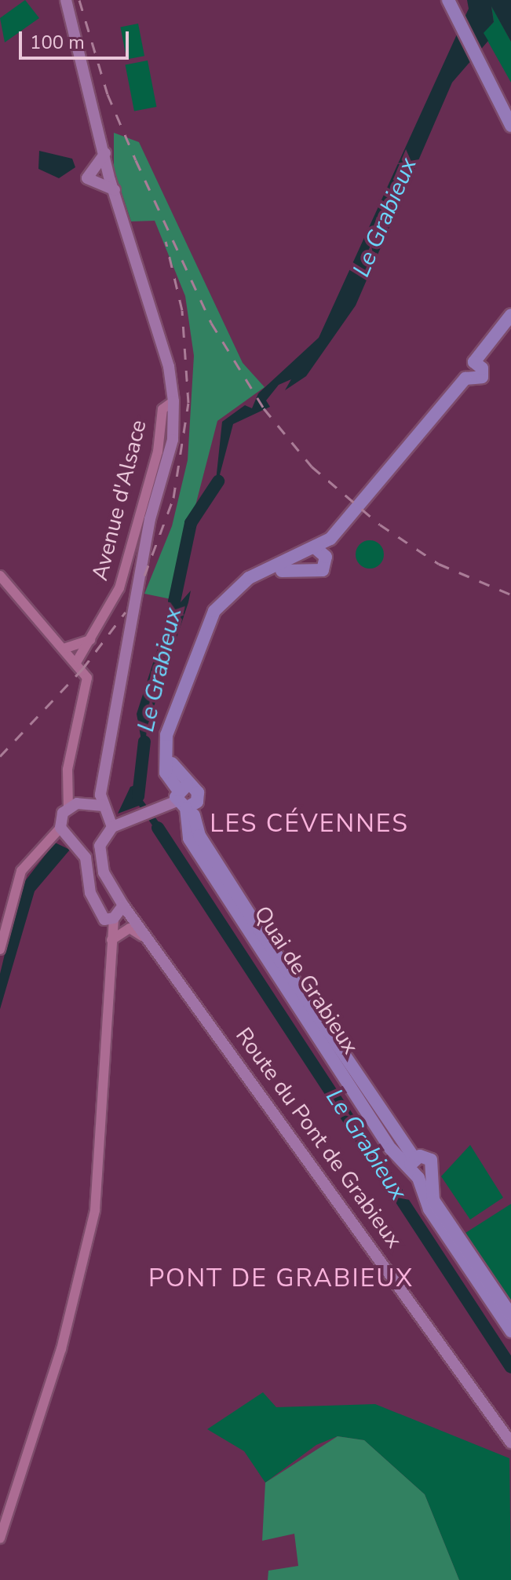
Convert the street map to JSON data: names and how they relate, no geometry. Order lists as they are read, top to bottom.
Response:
{
  "streets": {
    "main road": ["Avenue d'Alsace", "Quai de Grabieux", "Route du Pont de Grabieux"]
  },
  "districts": ["LES CÉVENNES", "PONT DE GRABIEUX"],
  "water": ["Le Grabieux"],
  "scale_bar": "100 m"
}
